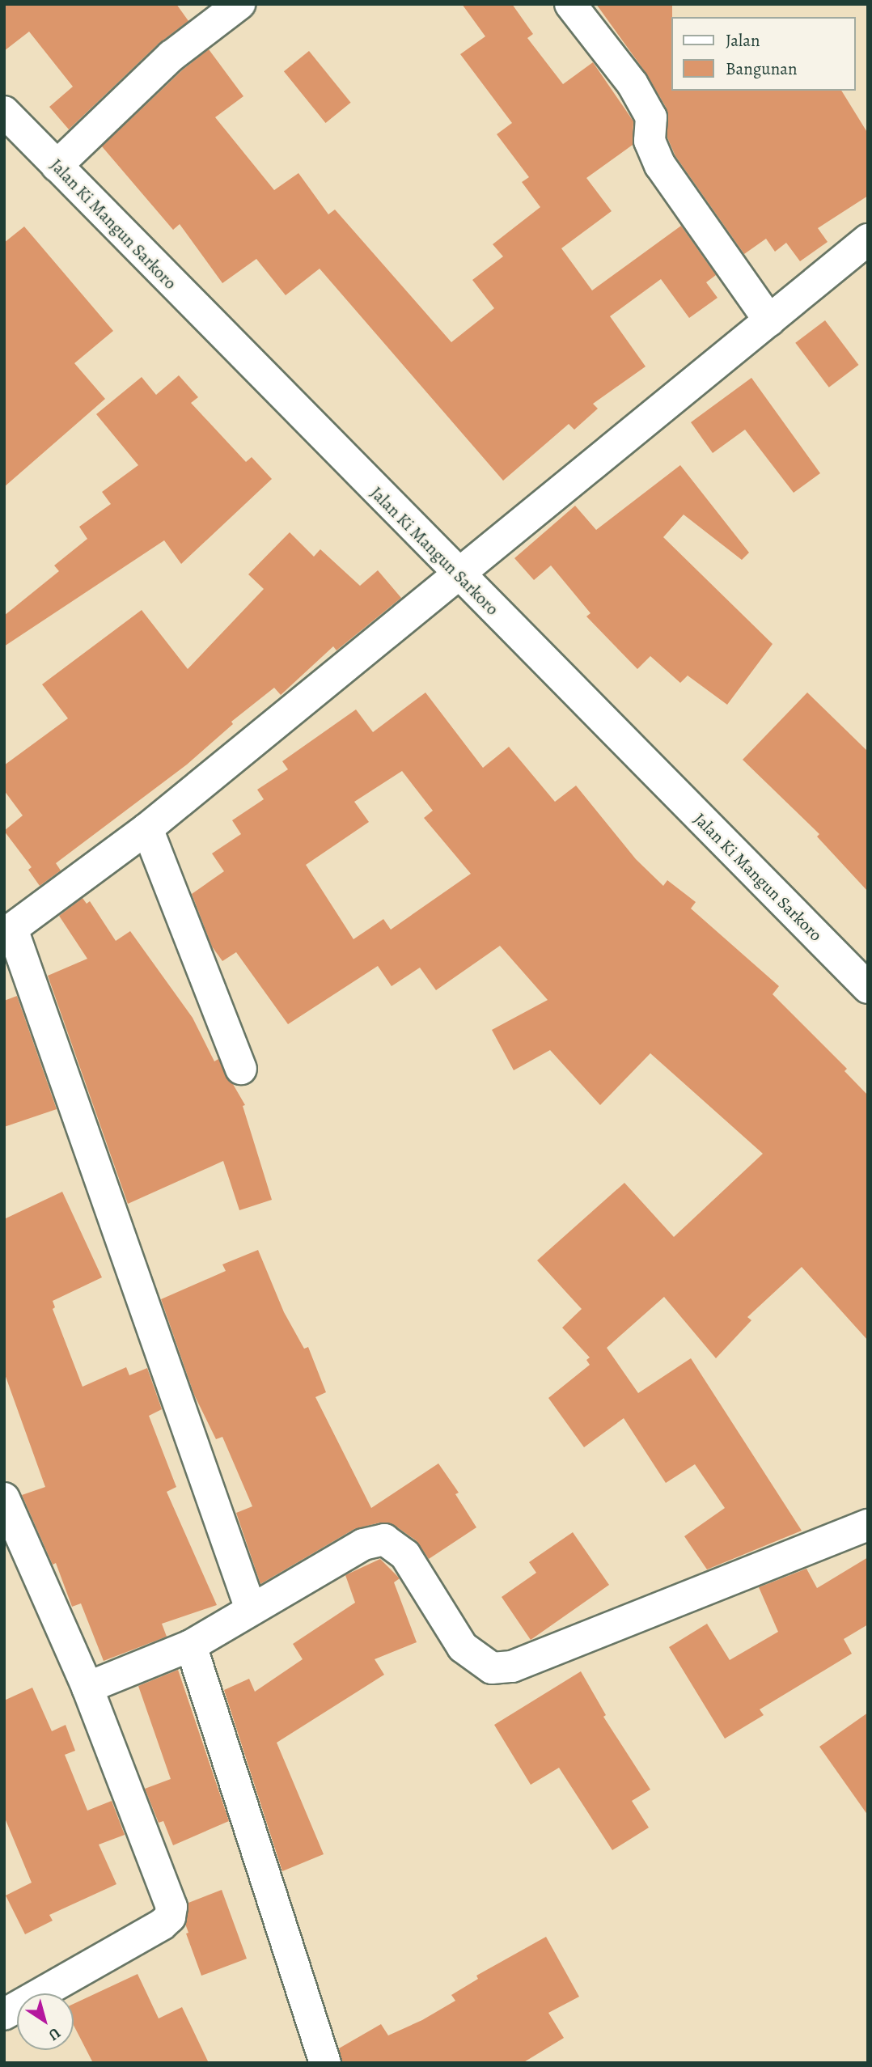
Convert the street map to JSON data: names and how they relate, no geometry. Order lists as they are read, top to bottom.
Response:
{
  "streets": {
    "street": ["Jalan Ki Mangun Sarkoro"]
  },
  "legend": ["Jalan", "Bangunan"],
  "north": "bottom right"
}
